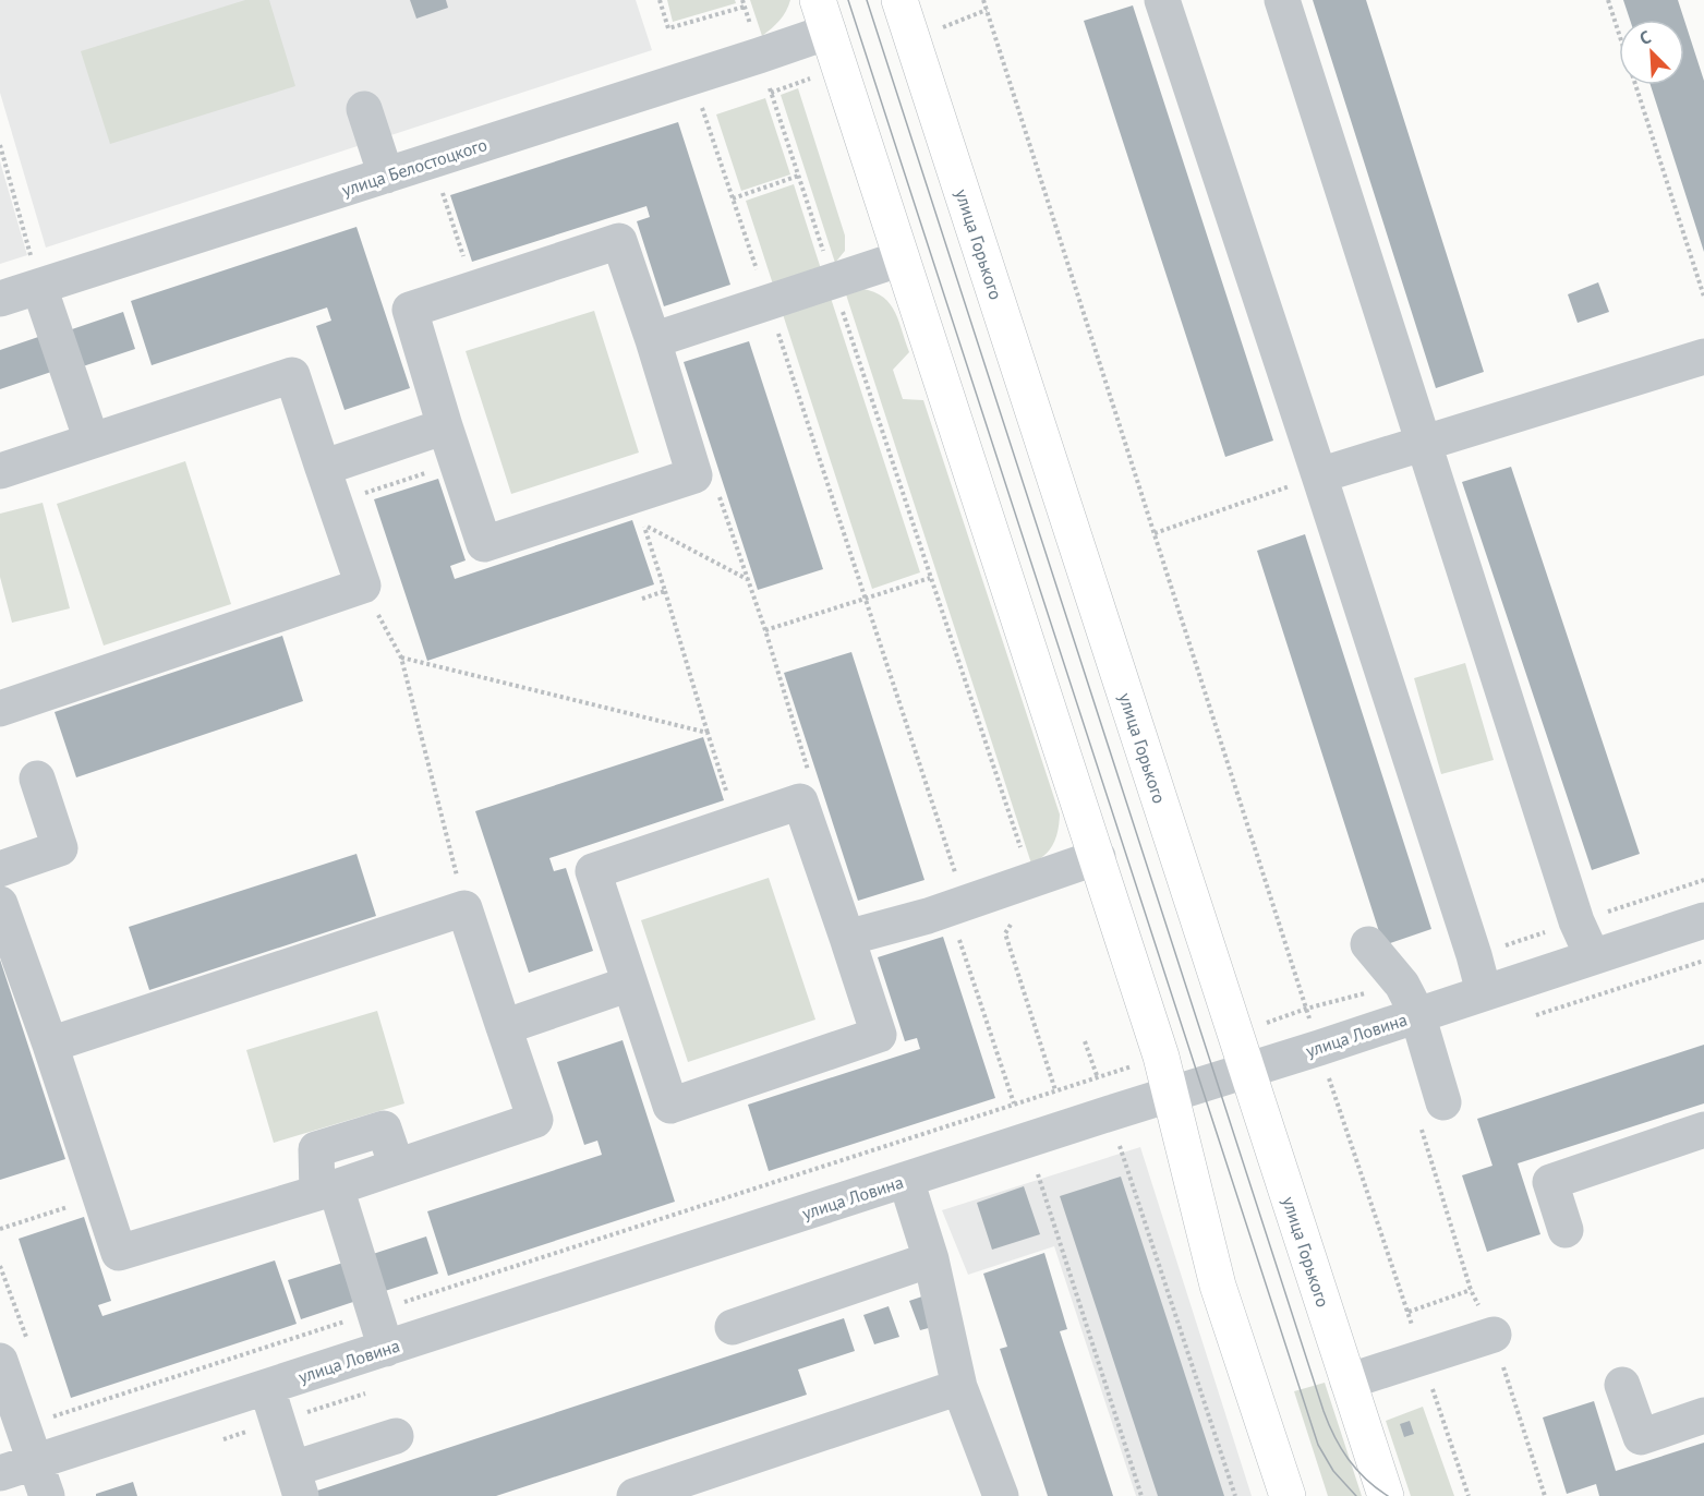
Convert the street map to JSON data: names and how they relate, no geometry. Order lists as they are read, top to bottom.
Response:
{
  "streets": {
    "main road": ["улица Горького"],
    "street": ["улица Белостоцкого", "улица Ловина"]
  },
  "crossings": [
    ["улица Горького", "улица Ловина"]
  ],
  "north": "top left"
}
